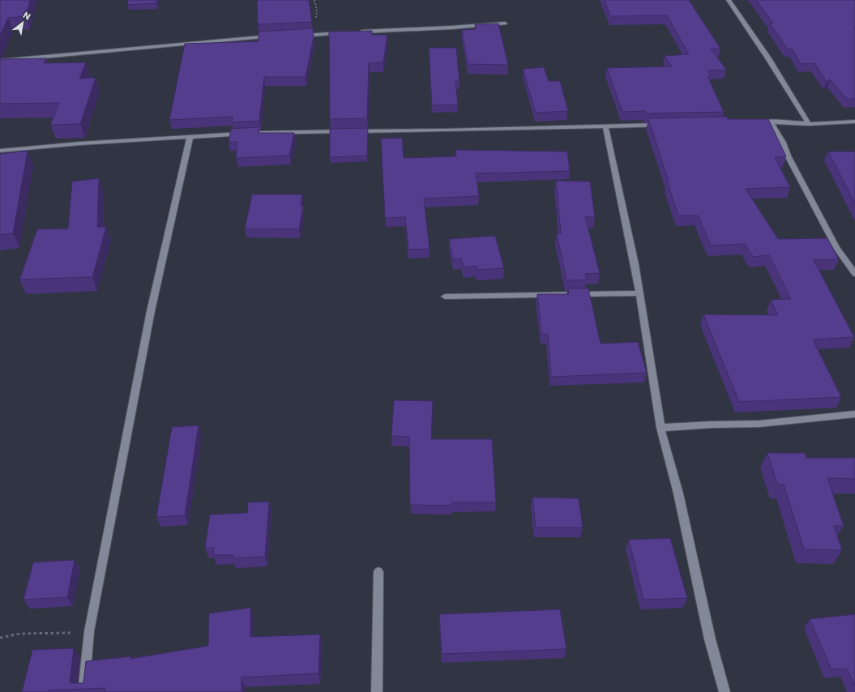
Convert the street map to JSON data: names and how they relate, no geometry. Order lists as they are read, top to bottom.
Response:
{
  "north": "top right"
}
